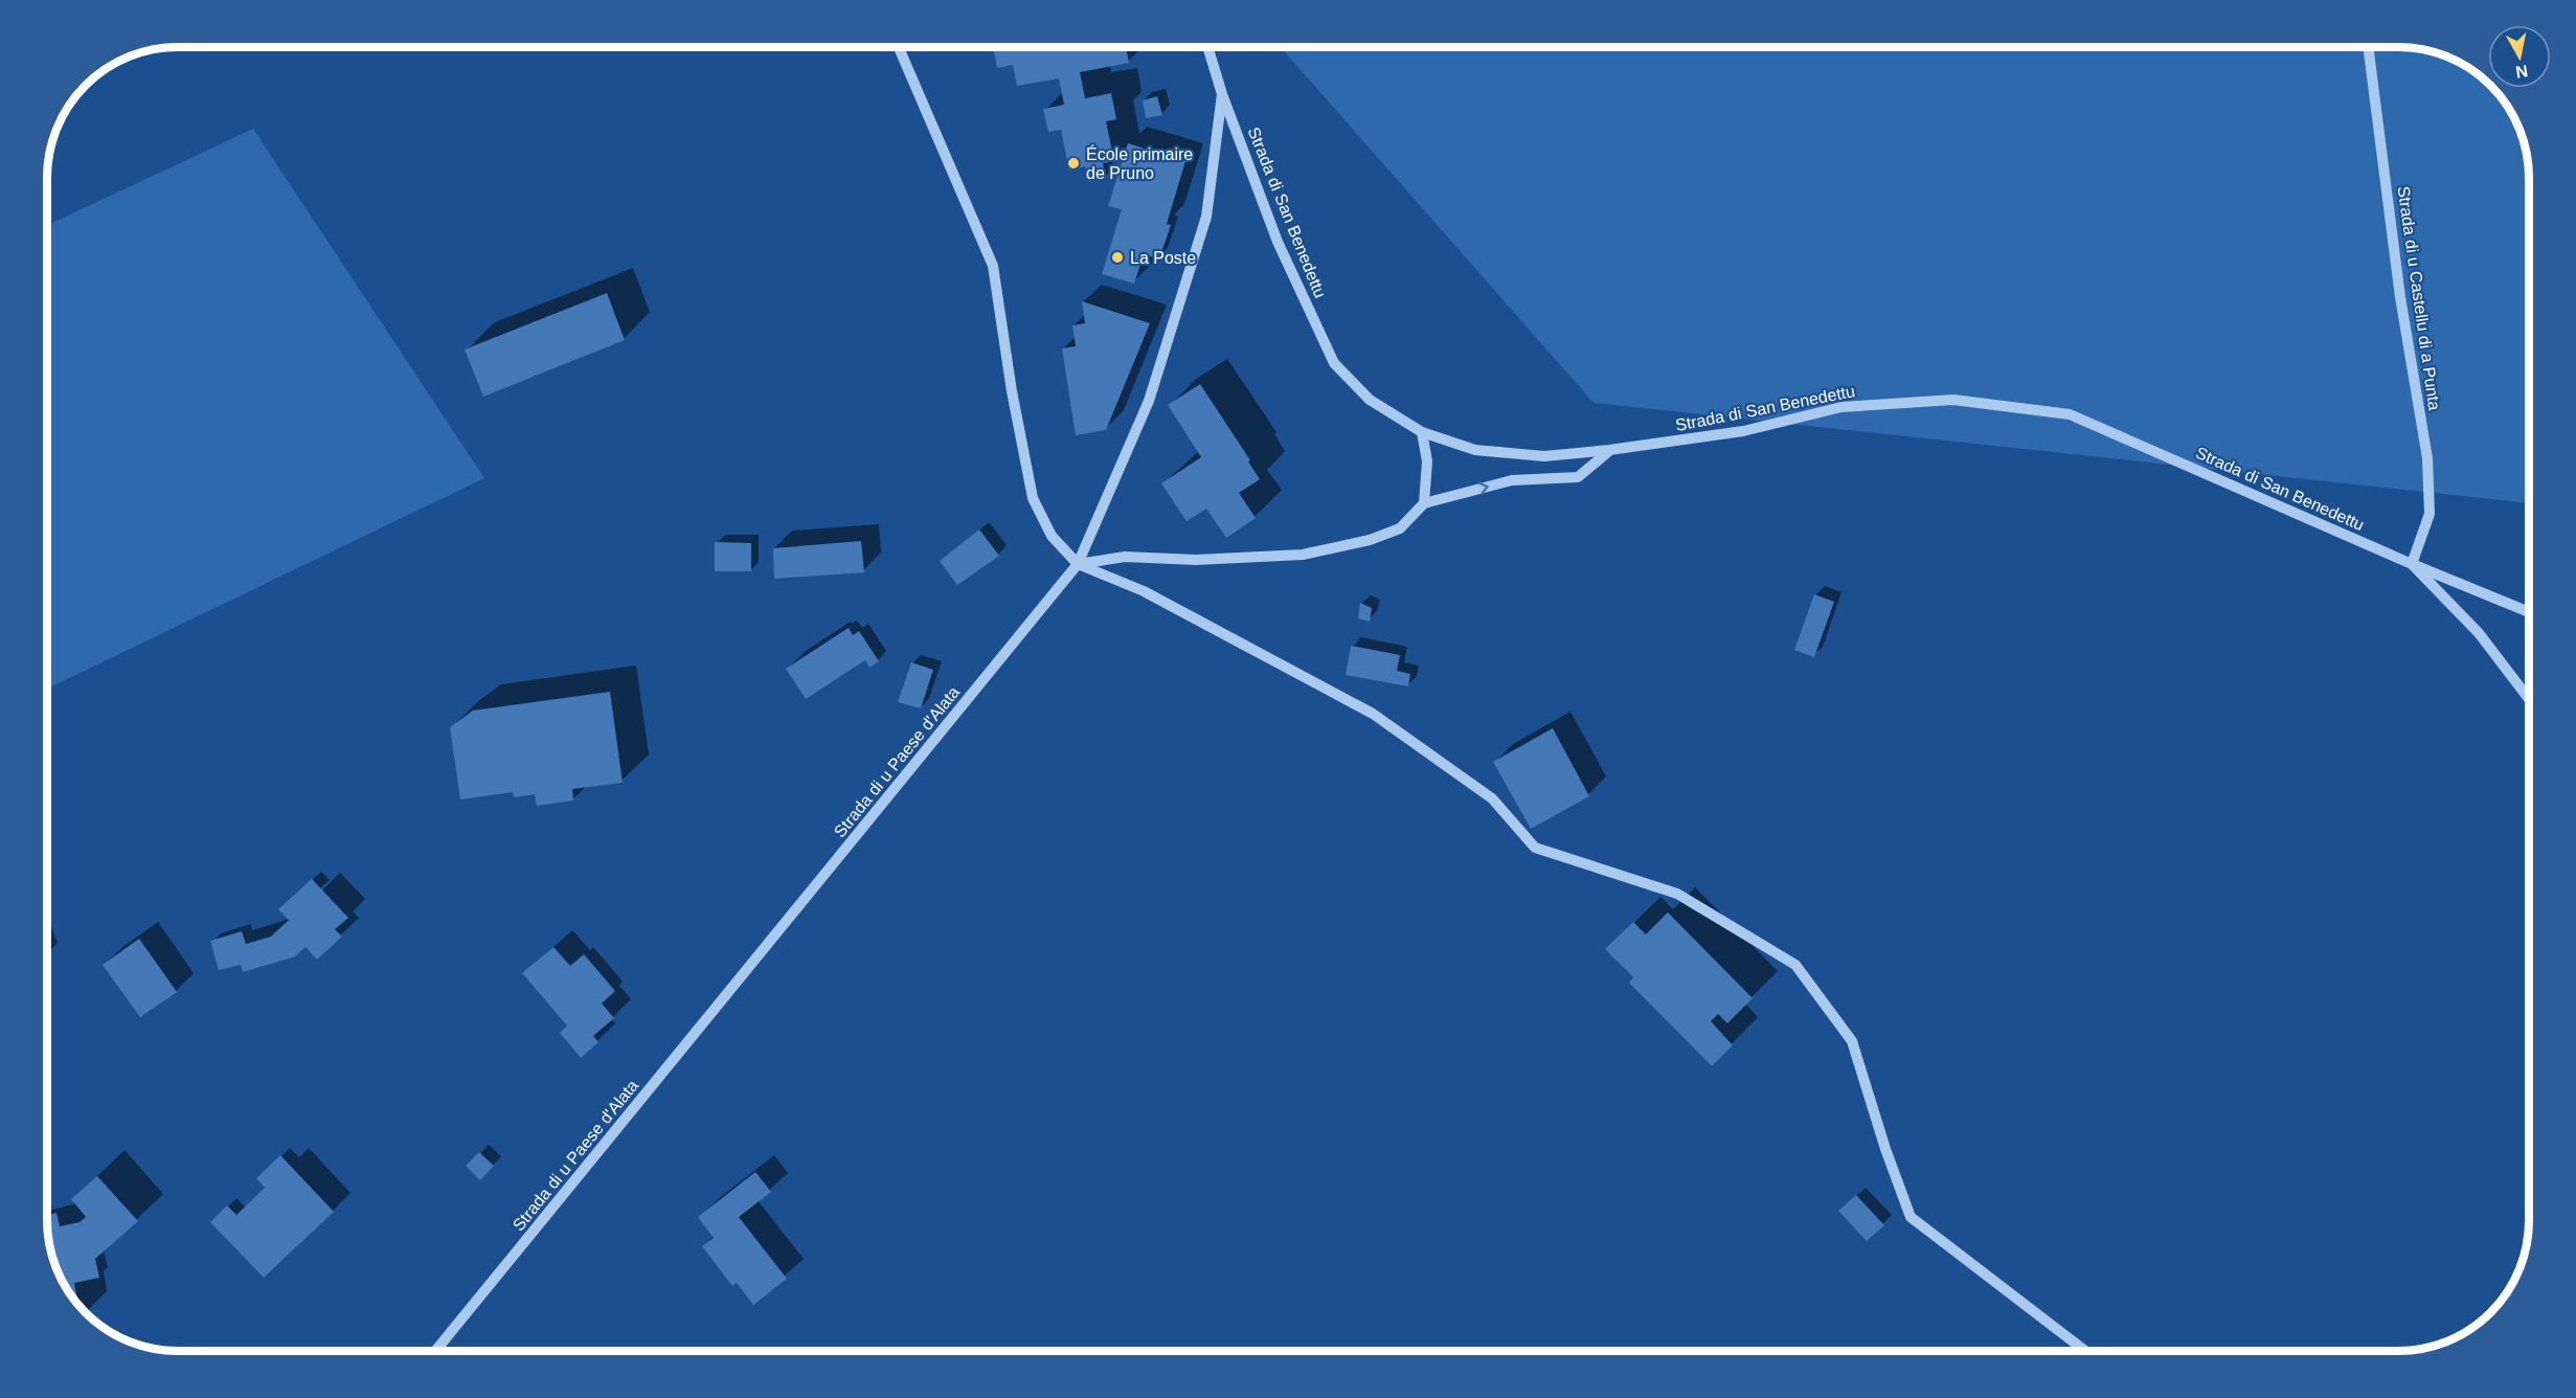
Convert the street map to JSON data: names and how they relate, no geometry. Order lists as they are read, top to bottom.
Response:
{
  "streets": {
    "street": ["Strada di San Benedettu", "Strada di u Castellu di a Punta", "Strada di u Paese d'Alata"]
  },
  "crossings": [
    ["Strada di San Benedettu", "Strada di u Castellu di a Punta"],
    ["Strada di San Benedettu", "Strada di u Paese d'Alata"]
  ],
  "places": ["École primaire de Pruno", "La Poste"],
  "north": "bottom"
}
